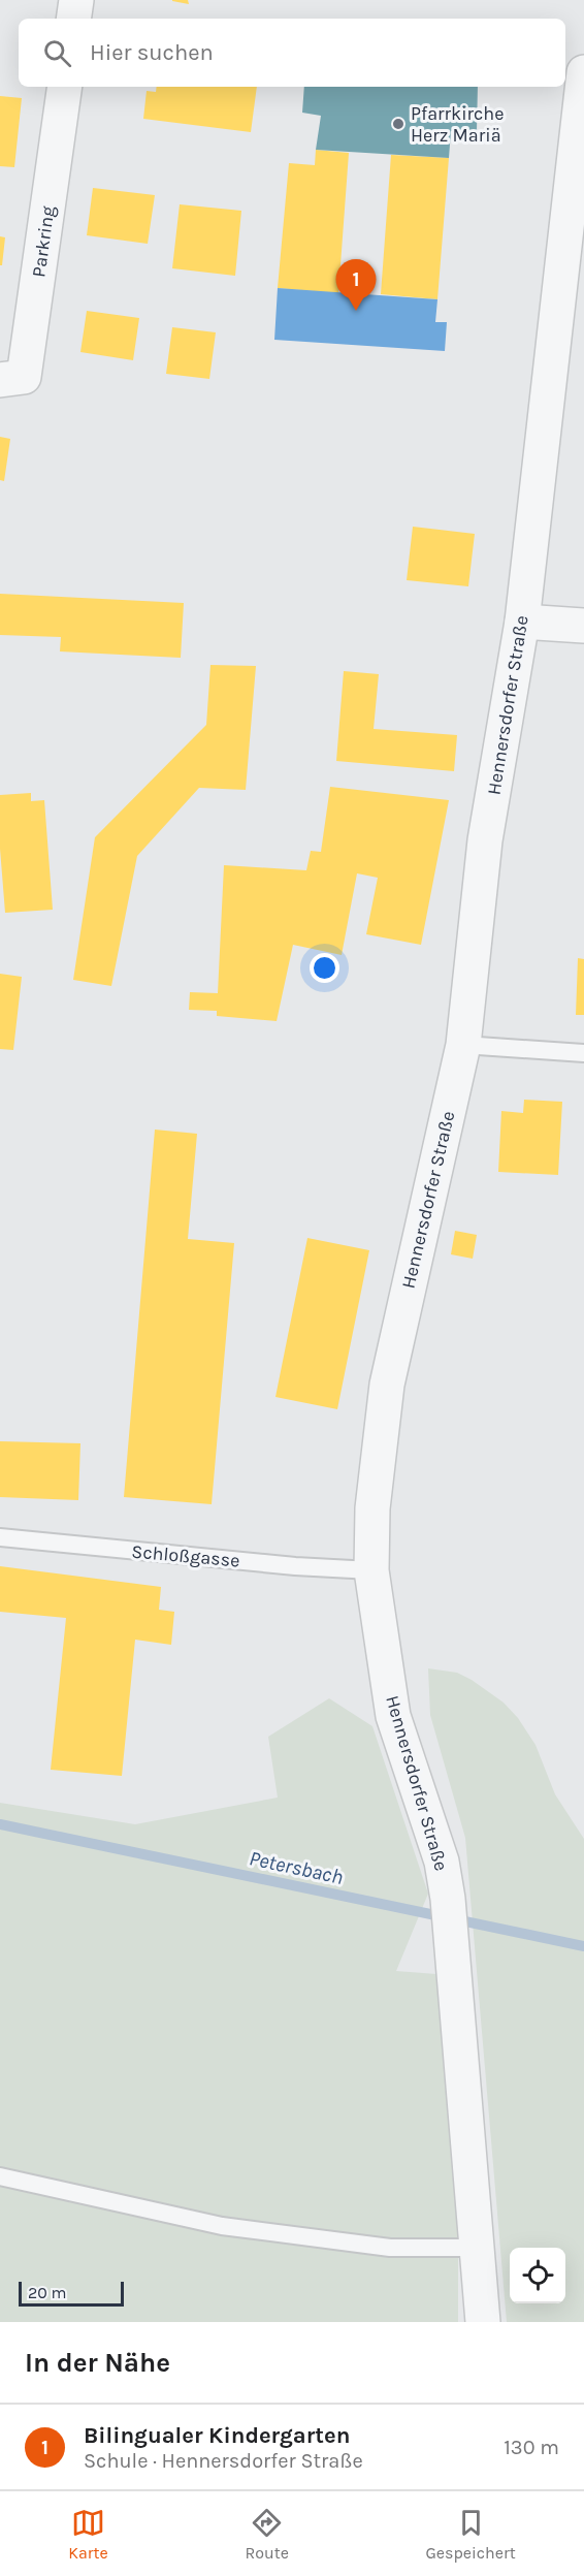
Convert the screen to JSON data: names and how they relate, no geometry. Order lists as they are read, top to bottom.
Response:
{
  "streets": {
    "street": ["Parkring", "Hennersdorfer Straße"],
    "lane": ["Schloßgasse"]
  },
  "crossings": [
    ["Hennersdorfer Straße", "Schloßgasse"]
  ],
  "water": ["Petersbach"],
  "places": ["Pfarrkirche Herz Mariä"],
  "scale_bar": "20 m",
  "page": {
    "search": "Hier suchen",
    "pins": "1",
    "scale": "20 m",
    "heading": "In der Nähe",
    "list": [
      {
        "mark": "1",
        "name": "Bilingualer Kindergarten",
        "note": "Schule · Hennersdorfer Straße",
        "value": "130 m"
      }
    ],
    "nav": ["Karte", "Route", "Gespeichert"]
  }
}
